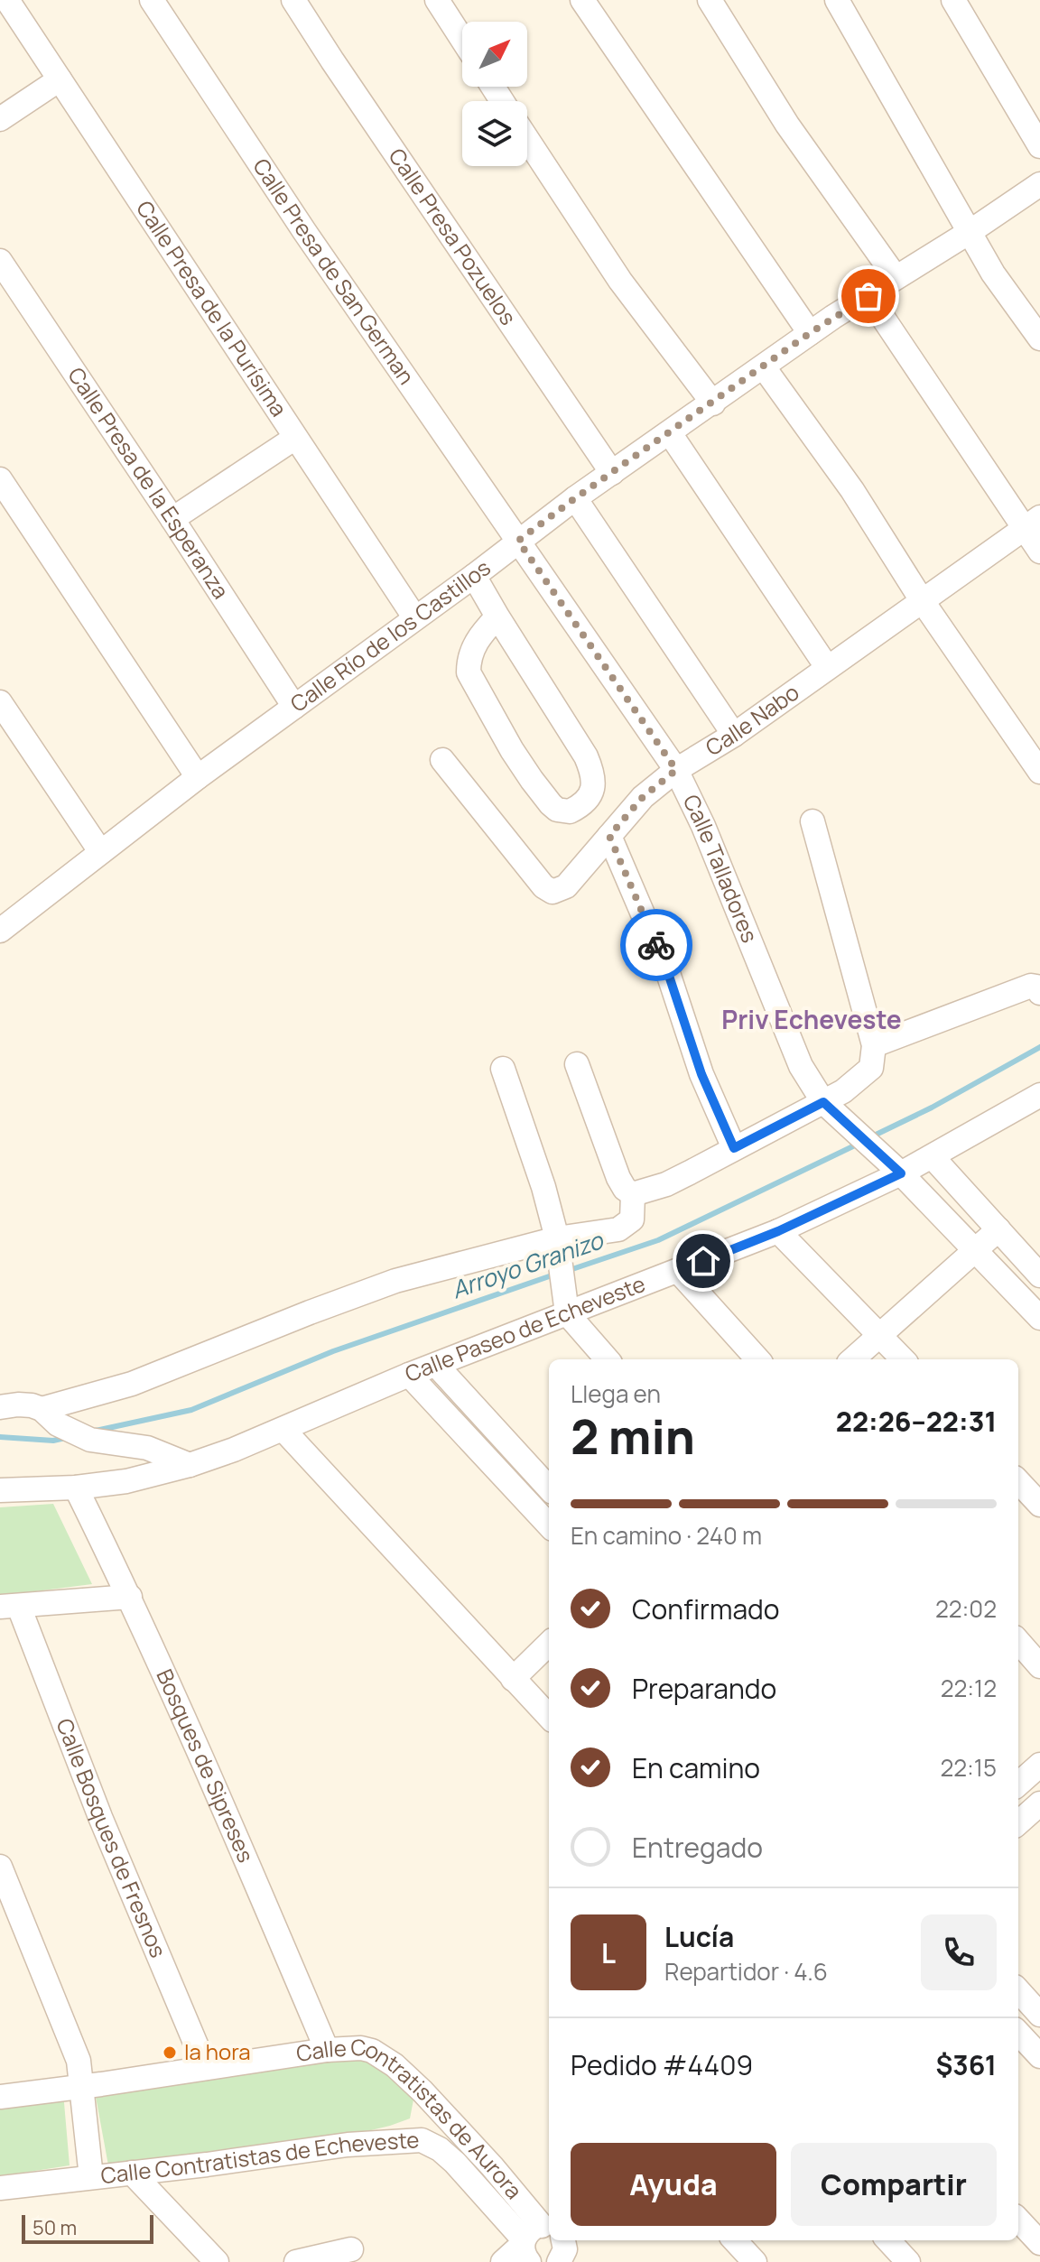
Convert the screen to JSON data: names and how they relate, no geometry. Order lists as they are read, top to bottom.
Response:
{
  "streets": {
    "street": [
      "Calle Presa Pozuelos",
      "Calle Presa de San German",
      "Calle Presa de la Purísima",
      "Calle Presa de la Esperanza",
      "Calle Río de los Castillos",
      "Calle Nabo",
      "Calle Talladores",
      "Calle Paseo de Echeveste",
      "Bosques de Sipreses",
      "Calle Bosques de Fresnos",
      "Calle Contratistas de Aurora",
      "Calle Contratistas de Echeveste"
    ]
  },
  "crossings": [
    ["Calle Presa Pozuelos", "Calle Río de los Castillos"],
    ["Calle Presa de San German", "Calle Río de los Castillos"],
    ["Calle Presa de San German", "Calle Talladores"],
    ["Calle Presa de la Purísima", "Calle Río de los Castillos"],
    ["Calle Presa de la Esperanza", "Calle Río de los Castillos"],
    ["Calle Río de los Castillos", "Calle Talladores"],
    ["Calle Nabo", "Calle Talladores"],
    ["Calle Talladores", "Calle Paseo de Echeveste"],
    ["Calle Paseo de Echeveste", "Bosques de Sipreses"],
    ["Bosques de Sipreses", "Calle Contratistas de Aurora"],
    ["Calle Bosques de Fresnos", "Calle Contratistas de Aurora"]
  ],
  "districts": ["Priv Echeveste"],
  "water": ["Arroyo Granizo"],
  "places": ["la hora"],
  "scale_bar": "50 m",
  "north": "top right",
  "page": {
    "heading": ["2 min", "Llega en", "22:26–22:31"],
    "panel": [
      "Lucía",
      "Repartidor · 4.6",
      "Pedido #4409",
      "$361"
    ],
    "bar": "En camino · 240 m",
    "list": [
      ["Confirmado", "22:02"],
      ["Preparando", "22:12"],
      ["En camino", "22:15"],
      "Entregado"
    ],
    "round": "L",
    "buttons": ["Ayuda", "Compartir"],
    "scale": "50 m"
  }
}
